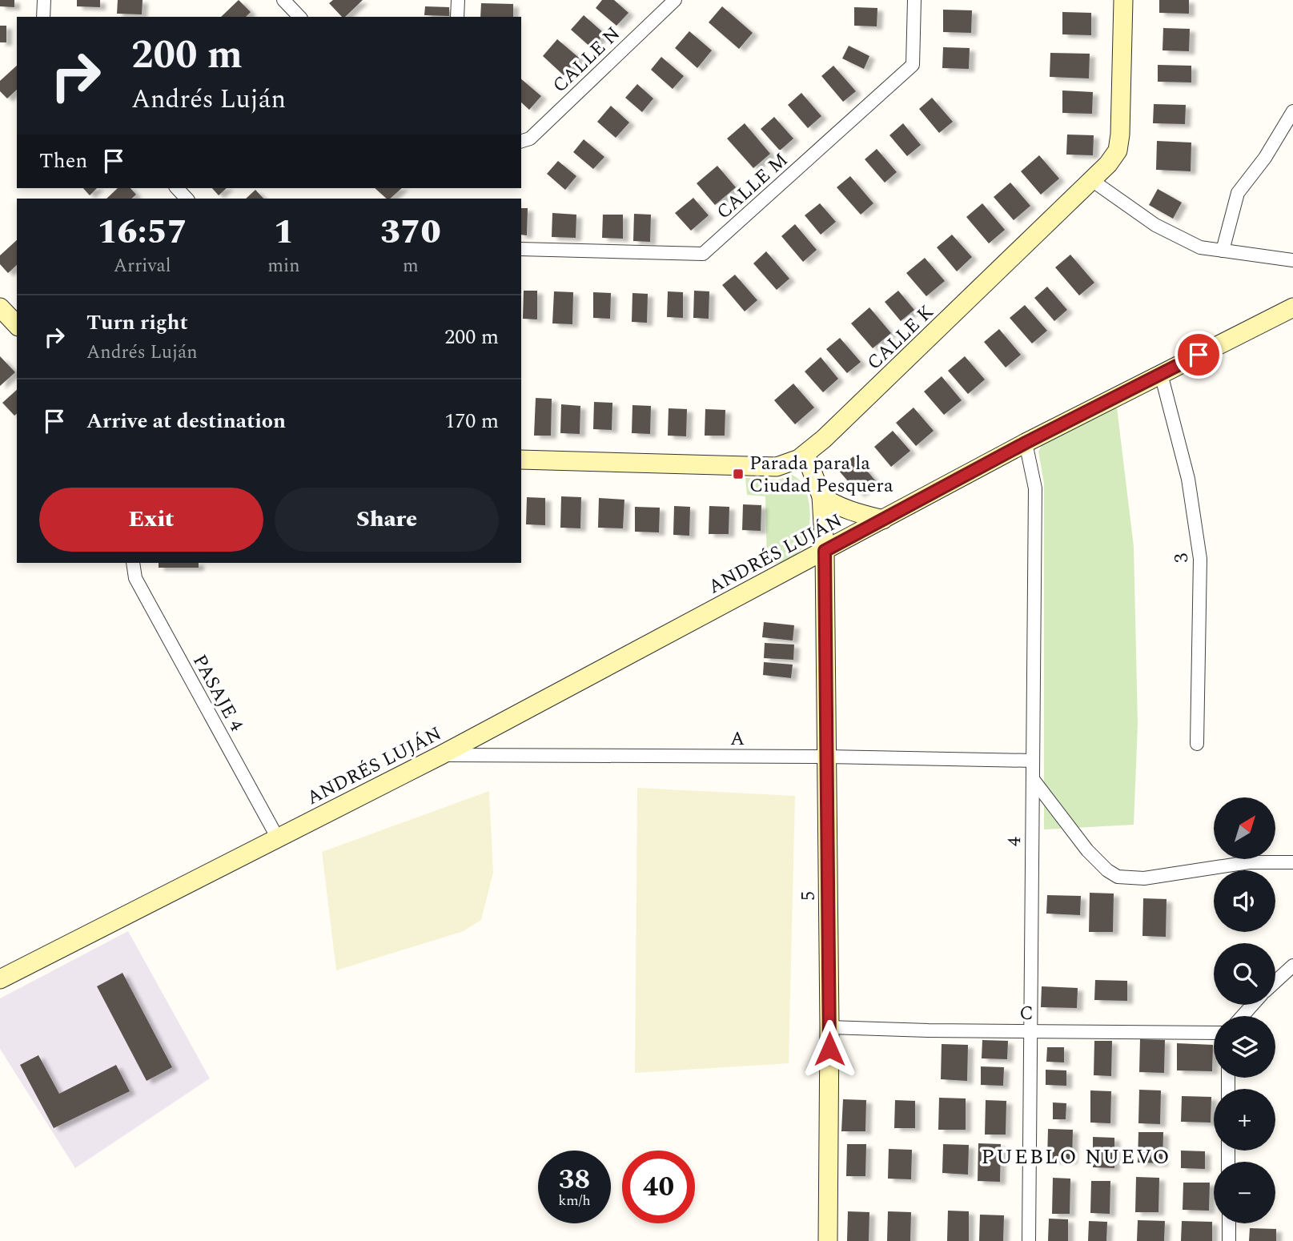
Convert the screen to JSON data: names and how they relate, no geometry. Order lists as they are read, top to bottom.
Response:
{
  "streets": {
    "street": [
      "CALLE N",
      "CALLE M",
      "CALLE K",
      "ANDRÉS LUJÁN",
      "3",
      "PASAJE 4",
      "A",
      "4",
      "5",
      "C"
    ]
  },
  "crossings": [
    ["CALLE K", "5"],
    ["ANDRÉS LUJÁN", "3"],
    ["ANDRÉS LUJÁN", "PASAJE 4"],
    ["ANDRÉS LUJÁN", "A"],
    ["ANDRÉS LUJÁN", "4"],
    ["ANDRÉS LUJÁN", "5"],
    ["A", "4"],
    ["A", "5"],
    ["4", "C"],
    ["5", "C"]
  ],
  "districts": ["PUEBLO NUEVO"],
  "places": {
    "transit": ["Parada para la Ciudad Pesquera"]
  },
  "north": "top right",
  "page": {
    "turn": ["200 m", "Andrés Luján"],
    "then": "Then",
    "eta": [
      "16:57",
      "Arrival",
      "1",
      "min",
      "370",
      "m"
    ],
    "list": [
      {
        "name": "Turn right",
        "note": "Andrés Luján",
        "value": "200 m"
      },
      {
        "name": "Arrive at destination",
        "value": "170 m"
      }
    ],
    "buttons": ["Exit", "Share"],
    "map_buttons": ["+", "−"],
    "speed": "38 km/h",
    "limit": "40"
  }
}
